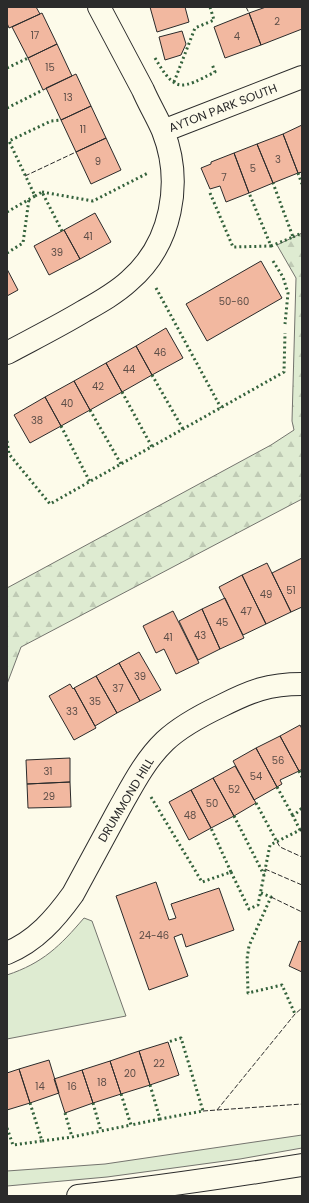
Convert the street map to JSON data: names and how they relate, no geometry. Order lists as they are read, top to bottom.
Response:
{
  "streets": {
    "street": ["AYTON PARK SOUTH", "DRUMMOND HILL"]
  },
  "house_numbers": [
    "2",
    "17",
    "4",
    "15",
    "13",
    "11",
    "3",
    "9",
    "5",
    "7",
    "41",
    "39",
    "50-60",
    "46",
    "44",
    "42",
    "40",
    "38",
    "51",
    "49",
    "47",
    "45",
    "43",
    "41",
    "39",
    "37",
    "35",
    "33",
    "56",
    "31",
    "54",
    "52",
    "29",
    "50",
    "48",
    "24-46",
    "22",
    "20",
    "18",
    "14",
    "16"
  ]
}
